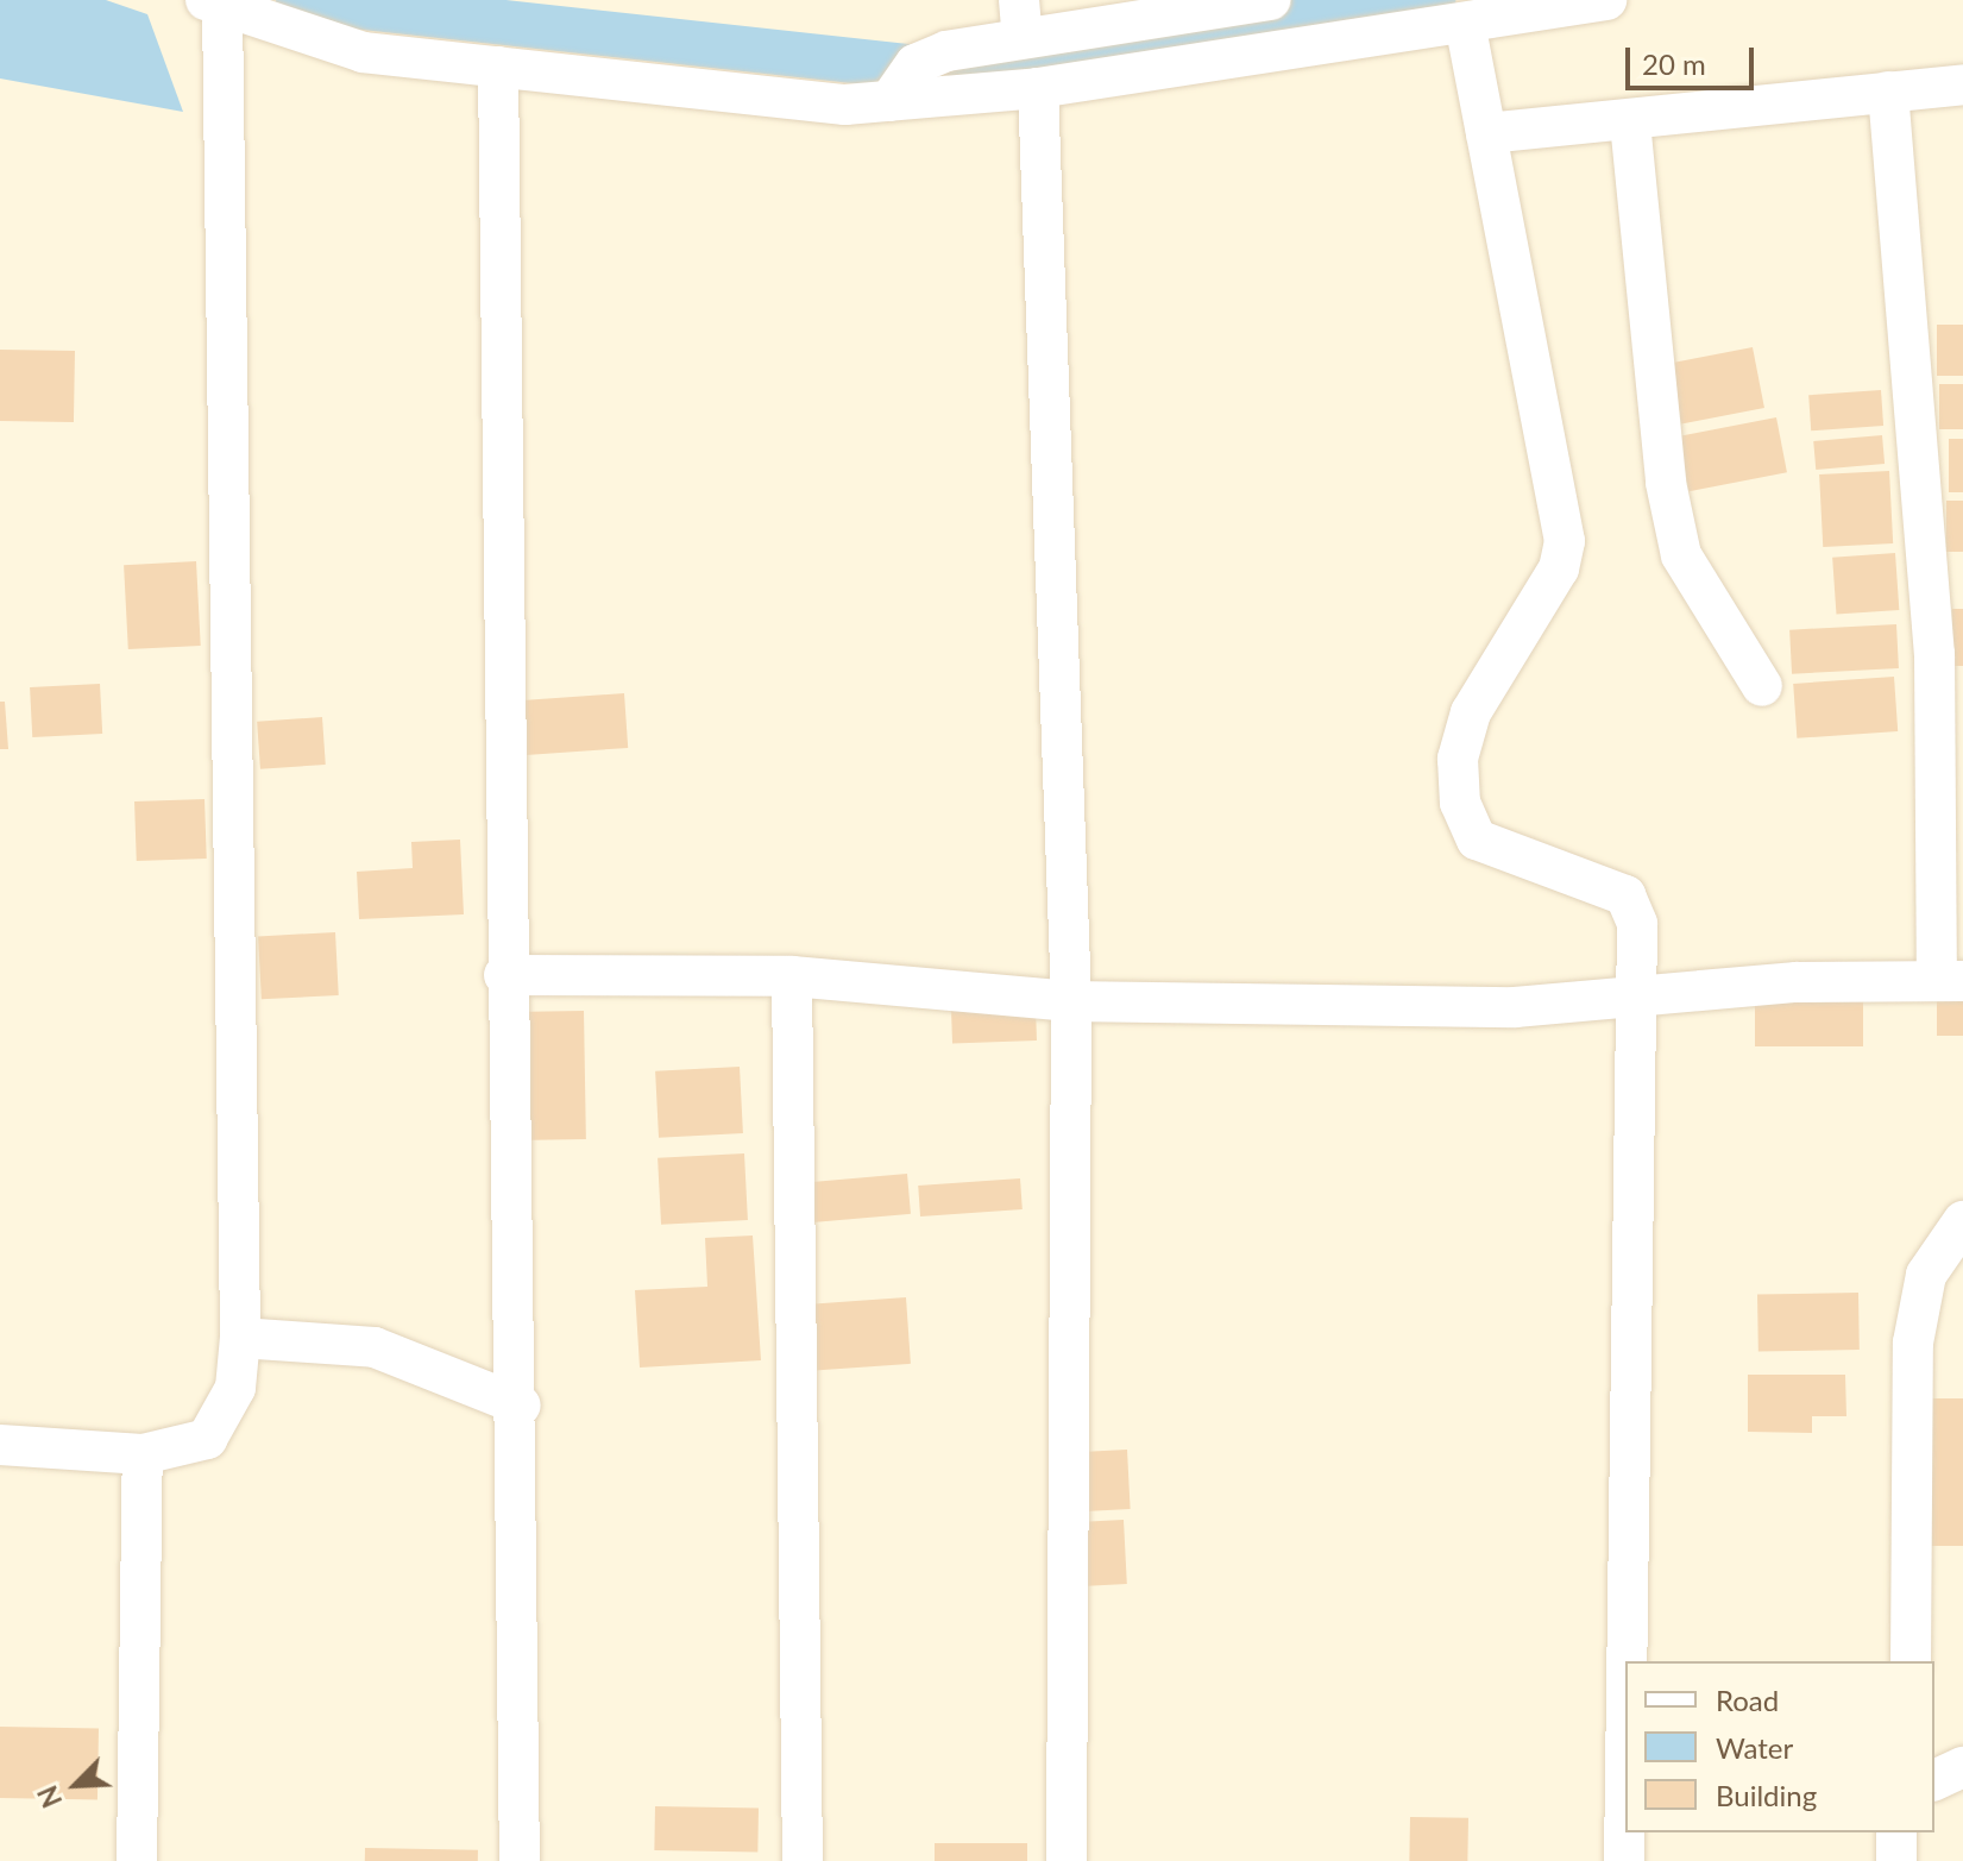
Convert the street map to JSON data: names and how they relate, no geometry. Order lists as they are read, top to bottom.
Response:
{
  "legend": ["Road", "Water", "Building"],
  "scale_bar": "20 m",
  "north": "bottom left"
}
